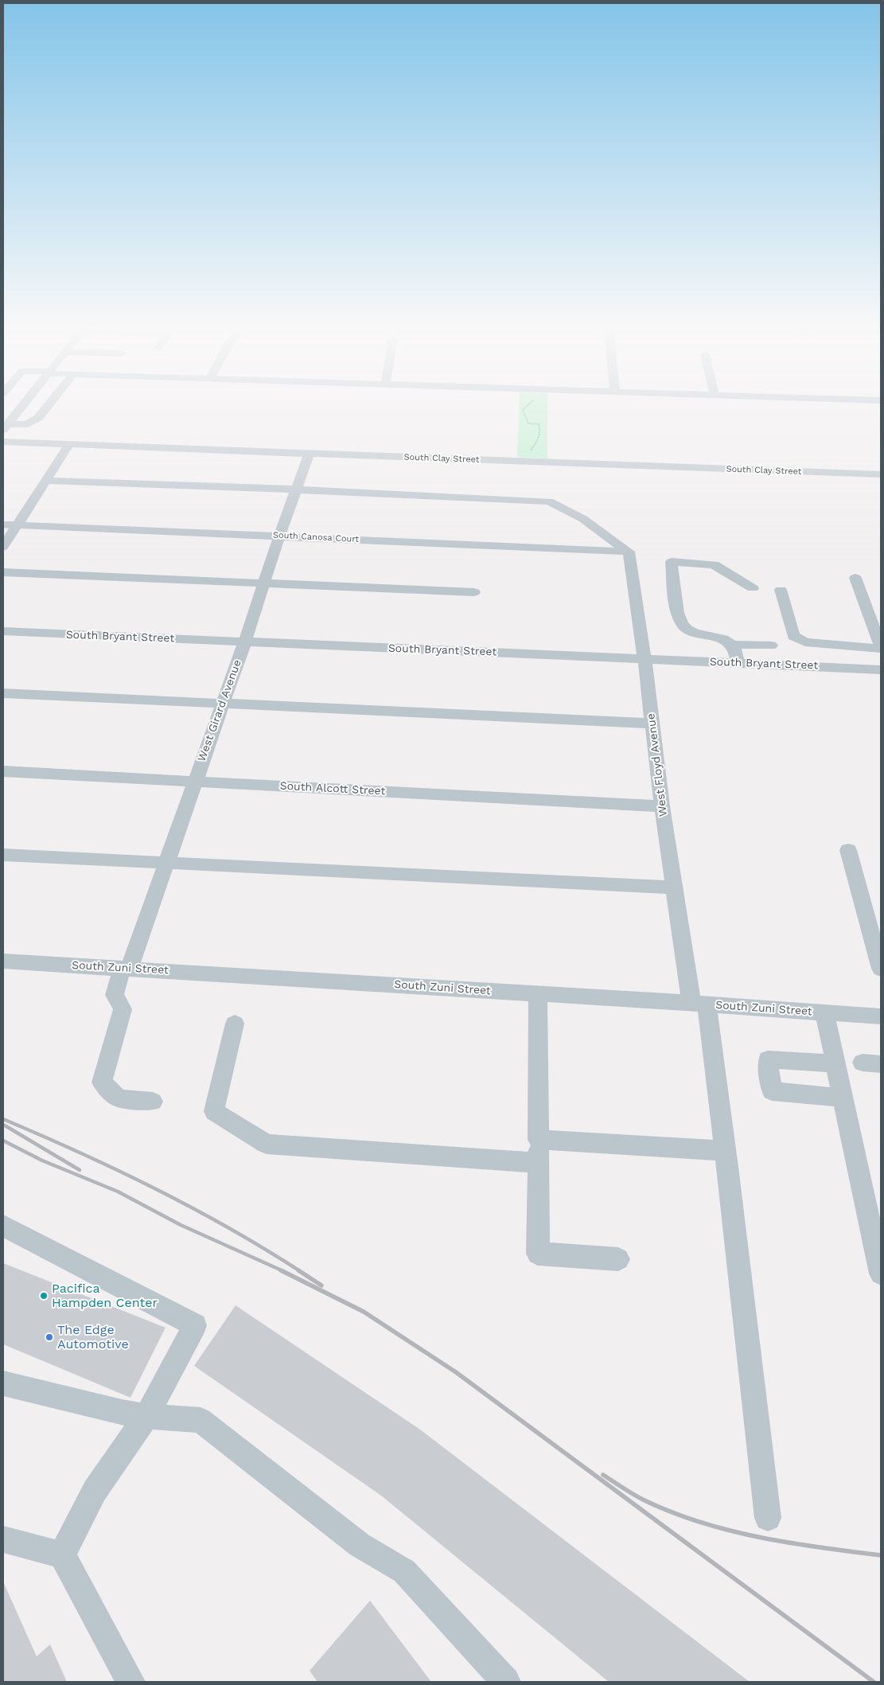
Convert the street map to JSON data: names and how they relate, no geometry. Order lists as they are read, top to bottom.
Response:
{
  "streets": {
    "street": [
      "South Clay Street",
      "South Canosa Court",
      "South Bryant Street",
      "West Girard Avenue",
      "West Floyd Avenue",
      "South Alcott Street",
      "South Zuni Street"
    ]
  },
  "crossings": [
    ["South Clay Street", "West Girard Avenue"],
    ["South Canosa Court", "West Girard Avenue"],
    ["South Canosa Court", "West Floyd Avenue"],
    ["South Bryant Street", "West Girard Avenue"],
    ["South Bryant Street", "West Floyd Avenue"],
    ["West Girard Avenue", "South Alcott Street"],
    ["West Girard Avenue", "South Zuni Street"],
    ["West Floyd Avenue", "South Alcott Street"],
    ["West Floyd Avenue", "South Zuni Street"]
  ],
  "places": ["Pacifica Hampden Center", "The Edge Automotive"]
}
